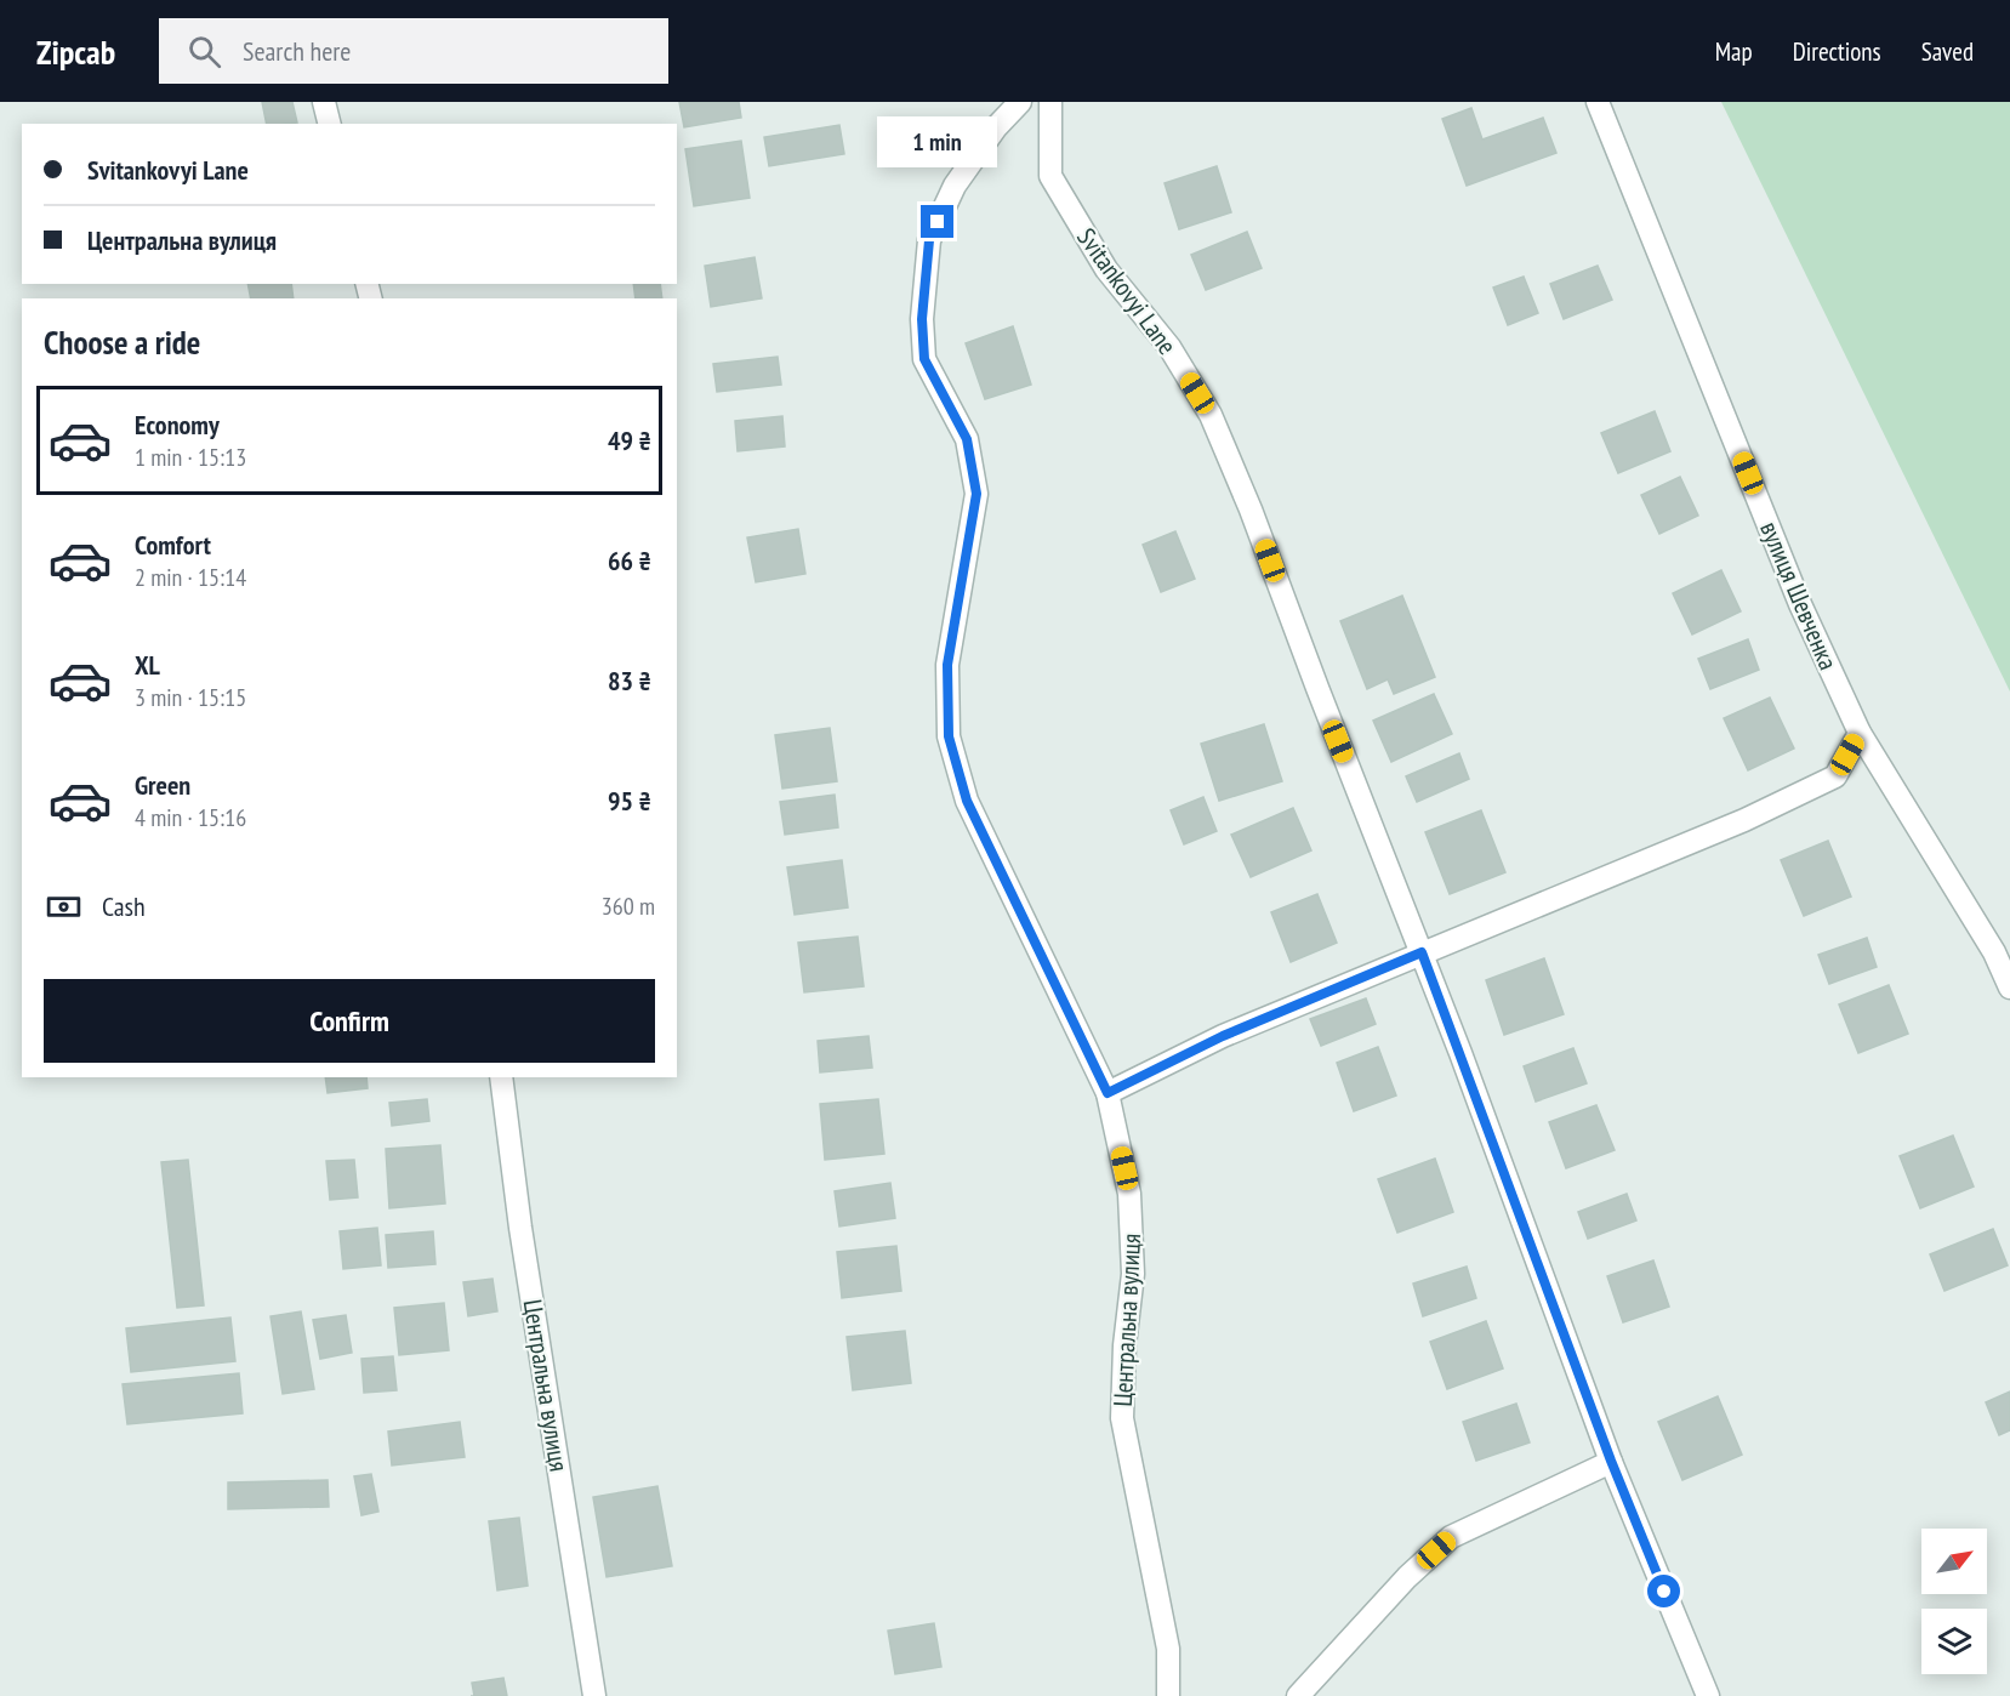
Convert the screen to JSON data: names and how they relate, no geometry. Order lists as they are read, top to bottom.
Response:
{
  "streets": {
    "street": ["Svitankovyi Lane", "вулиця Шевченка", "Центральна вулиця"]
  },
  "north": "top right",
  "page": {
    "header": "Zipcab",
    "search": "Search here",
    "nav": ["Map", "Directions", "Saved"],
    "bubble": "1 min",
    "banner": ["Svitankovyi Lane", "Центральна вулиця"],
    "heading": "Choose a ride",
    "list": [
      {
        "name": "Economy",
        "note": "1 min · 15:13",
        "value": "49 ₴"
      },
      {
        "name": "Comfort",
        "note": "2 min · 15:14",
        "value": "66 ₴"
      },
      {
        "name": "XL",
        "note": "3 min · 15:15",
        "value": "83 ₴"
      },
      {
        "name": "Green",
        "note": "4 min · 15:16",
        "value": "95 ₴"
      }
    ],
    "pay": ["Cash", "360 m"],
    "buttons": "Confirm"
  }
}
